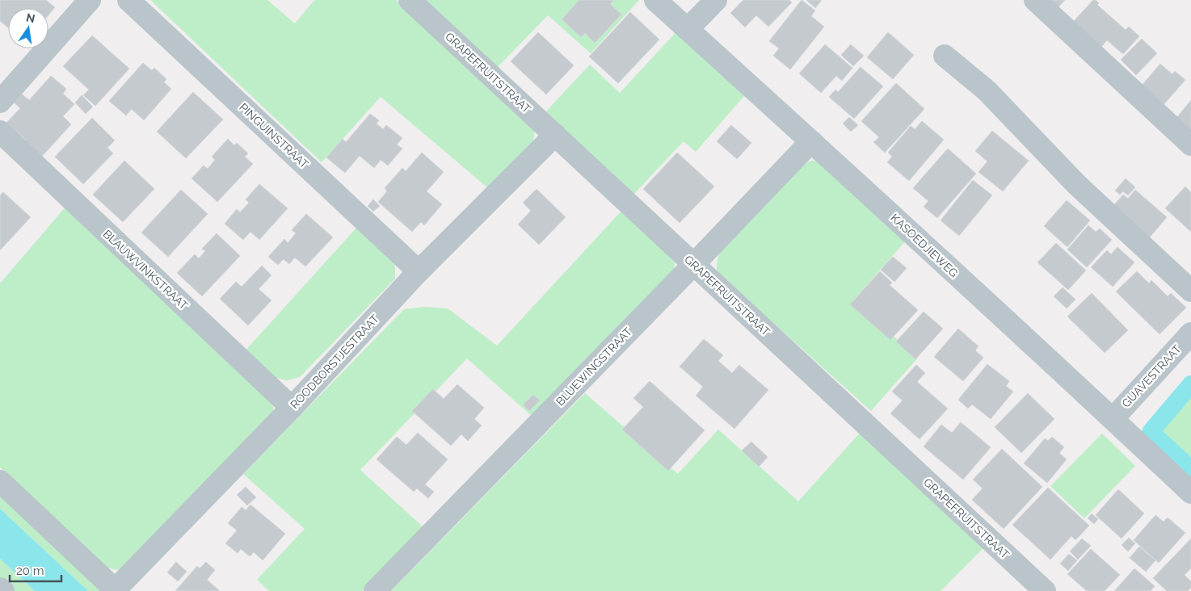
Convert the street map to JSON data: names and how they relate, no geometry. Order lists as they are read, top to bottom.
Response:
{
  "streets": {
    "street": [
      "GRAPEFRUITSTRAAT",
      "PINGUINSTRAAT",
      "KASOEDJIEWEG",
      "BLAUWVINKSTRAAT",
      "ROODBORSTJESTRAAT",
      "BLUEWINGSTRAAT",
      "GUAVESTRAAT"
    ]
  },
  "crossings": [
    ["GRAPEFRUITSTRAAT", "ROODBORSTJESTRAAT"],
    ["GRAPEFRUITSTRAAT", "BLUEWINGSTRAAT"],
    ["PINGUINSTRAAT", "ROODBORSTJESTRAAT"],
    ["KASOEDJIEWEG", "BLUEWINGSTRAAT"],
    ["KASOEDJIEWEG", "GUAVESTRAAT"],
    ["BLAUWVINKSTRAAT", "ROODBORSTJESTRAAT"]
  ],
  "scale_bar": "20 m",
  "north": "top"
}
